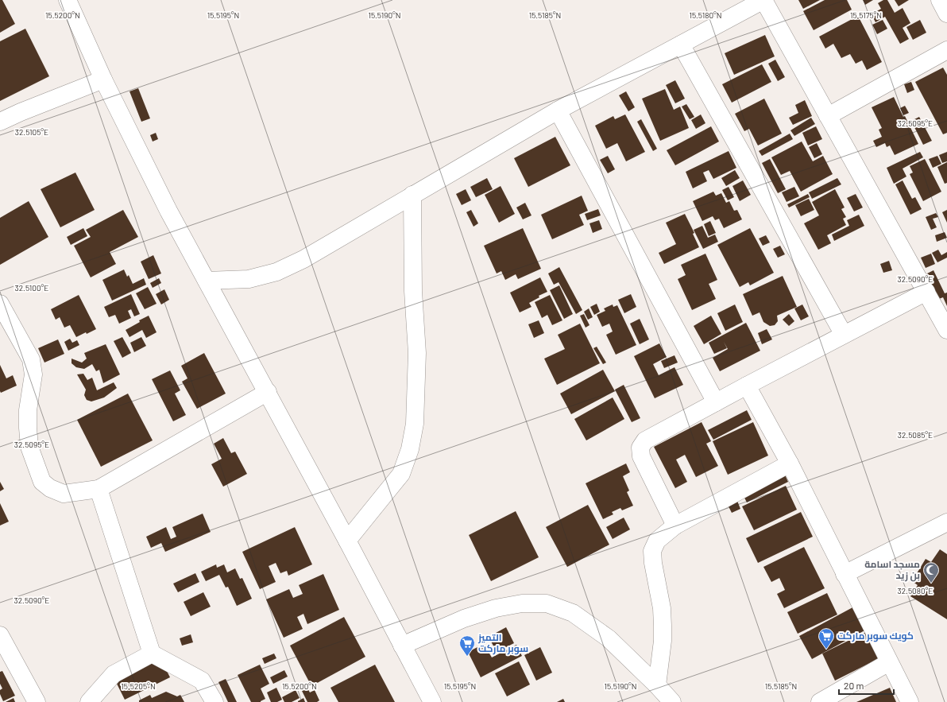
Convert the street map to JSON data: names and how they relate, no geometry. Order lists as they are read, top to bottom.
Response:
{
  "places": {
    "mosque": ["مسجد اسامة بن زيد"],
    "supermarket": ["كويك سوبر ماركت", "التميز سوبر ماركت"]
  },
  "scale_bar": "20 m",
  "coordinates": [
    "15.5200°N",
    "15.5195°N",
    "15.5190°N",
    "15.5185°N",
    "15.5180°N",
    "15.5175°N",
    "32.5095°E",
    "32.5105°E",
    "32.5090°E",
    "32.5100°E",
    "32.5085°E",
    "32.5080°E",
    "15.5205°N"
  ]
}
